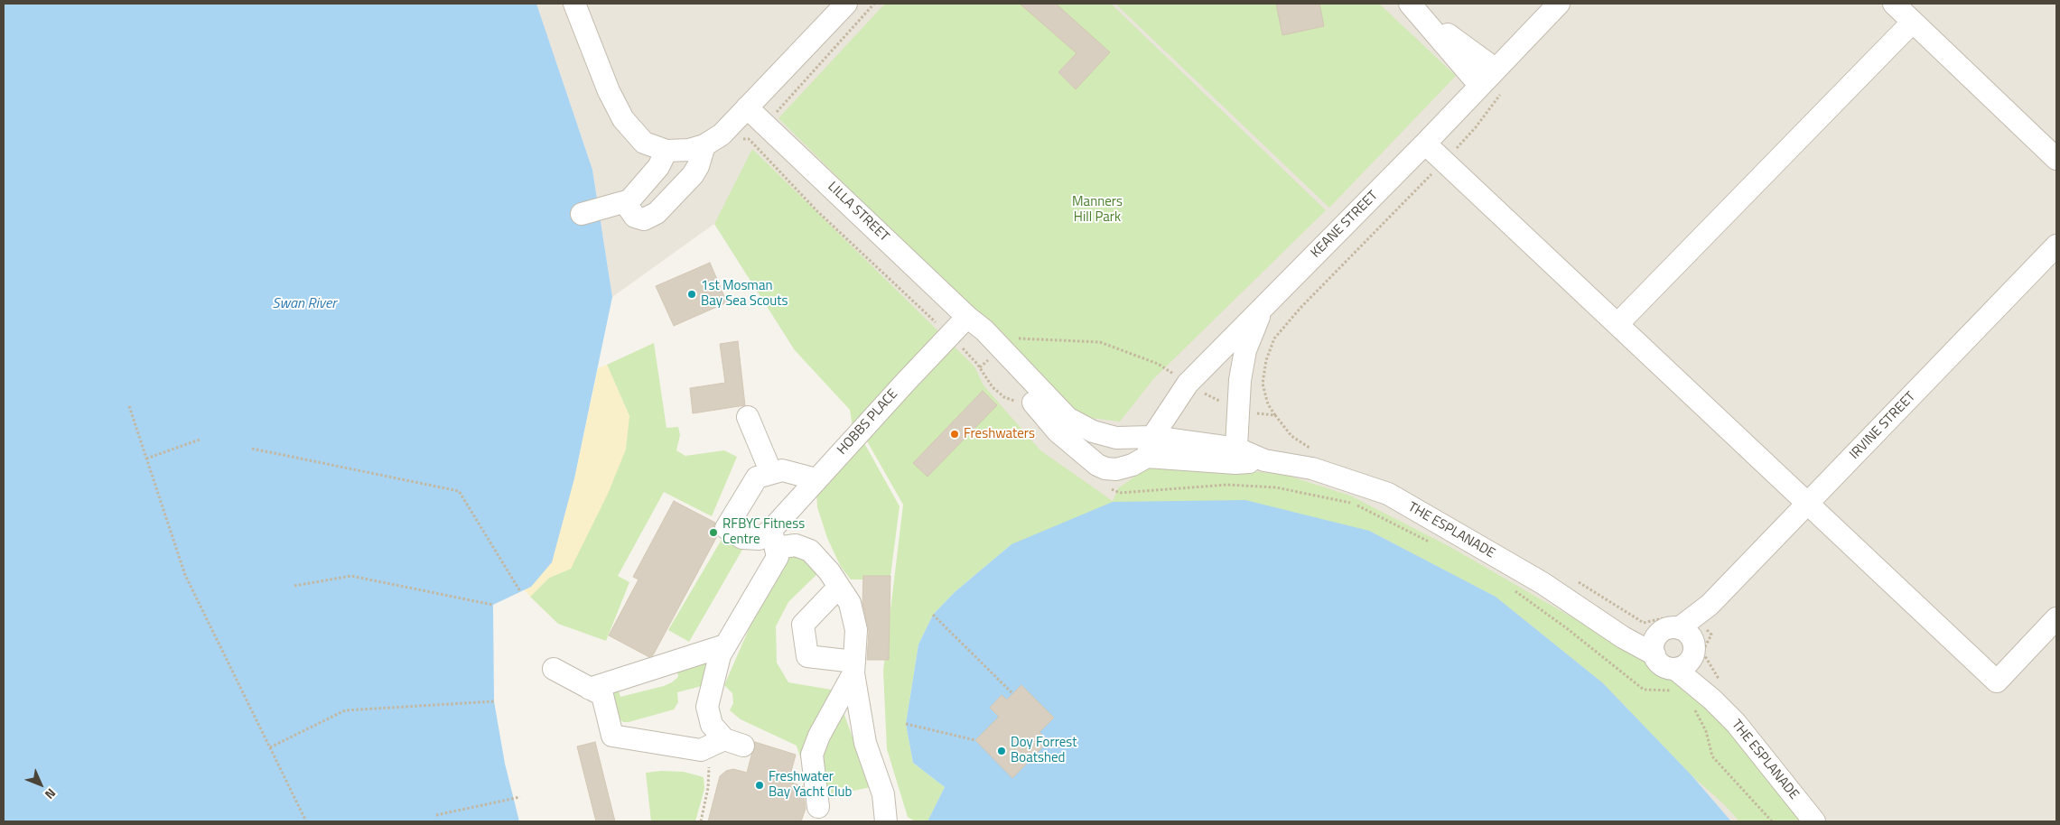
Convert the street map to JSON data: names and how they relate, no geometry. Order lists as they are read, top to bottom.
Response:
{
  "streets": {
    "street": [
      "LILLA STREET",
      "KEANE STREET",
      "HOBBS PLACE",
      "IRVINE STREET",
      "THE ESPLANADE"
    ]
  },
  "crossings": [
    ["LILLA STREET", "KEANE STREET"],
    ["LILLA STREET", "HOBBS PLACE"],
    ["LILLA STREET", "THE ESPLANADE"],
    ["KEANE STREET", "THE ESPLANADE"],
    ["IRVINE STREET", "THE ESPLANADE"]
  ],
  "water": ["Swan River"],
  "parks": ["Manners Hill Park"],
  "places": [
    "1st Mosman Bay Sea Scouts",
    "Freshwaters",
    "RFBYC Fitness Centre",
    "Doy Forrest Boatshed",
    "Freshwater Bay Yacht Club"
  ],
  "north": "bottom right"
}
